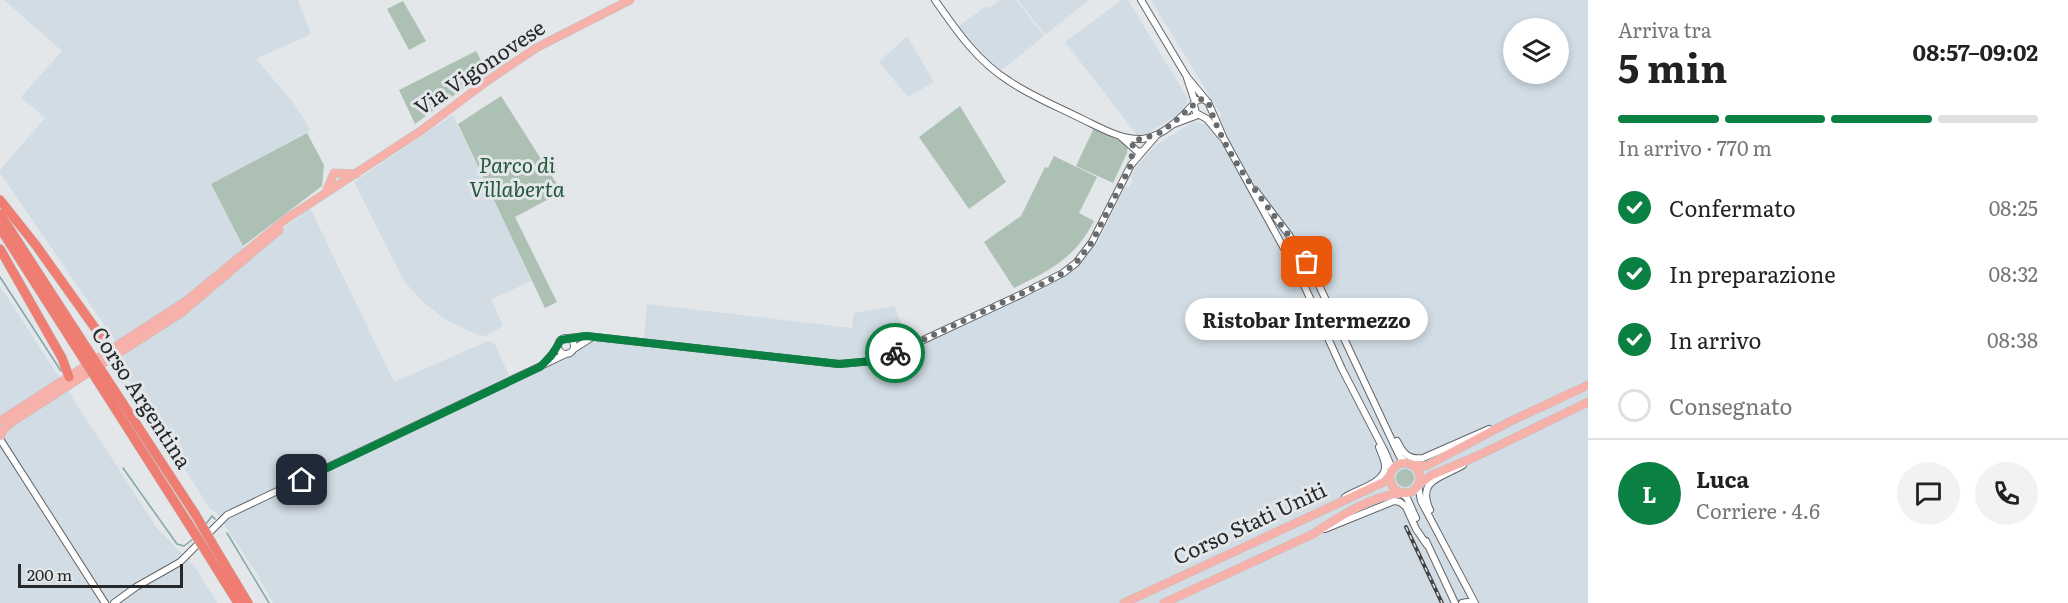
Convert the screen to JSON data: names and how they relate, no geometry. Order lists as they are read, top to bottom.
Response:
{
  "streets": {
    "highway": ["Corso Argentina"],
    "main road": ["Via Vigonovese", "Corso Stati Uniti"]
  },
  "parks": ["Parco di Villaberta"],
  "places": ["Ristobar Intermezzo"],
  "scale_bar": "200 m",
  "page": {
    "heading": ["5 min", "Arriva tra", "08:57–09:02"],
    "panel": ["Luca", "Corriere · 4.6"],
    "bar": "In arrivo · 770 m",
    "list": [
      ["Confermato", "08:25"],
      ["In preparazione", "08:32"],
      ["In arrivo", "08:38"],
      "Consegnato"
    ],
    "bubble": "Ristobar Intermezzo",
    "round": "L",
    "scale": "200 m"
  }
}
